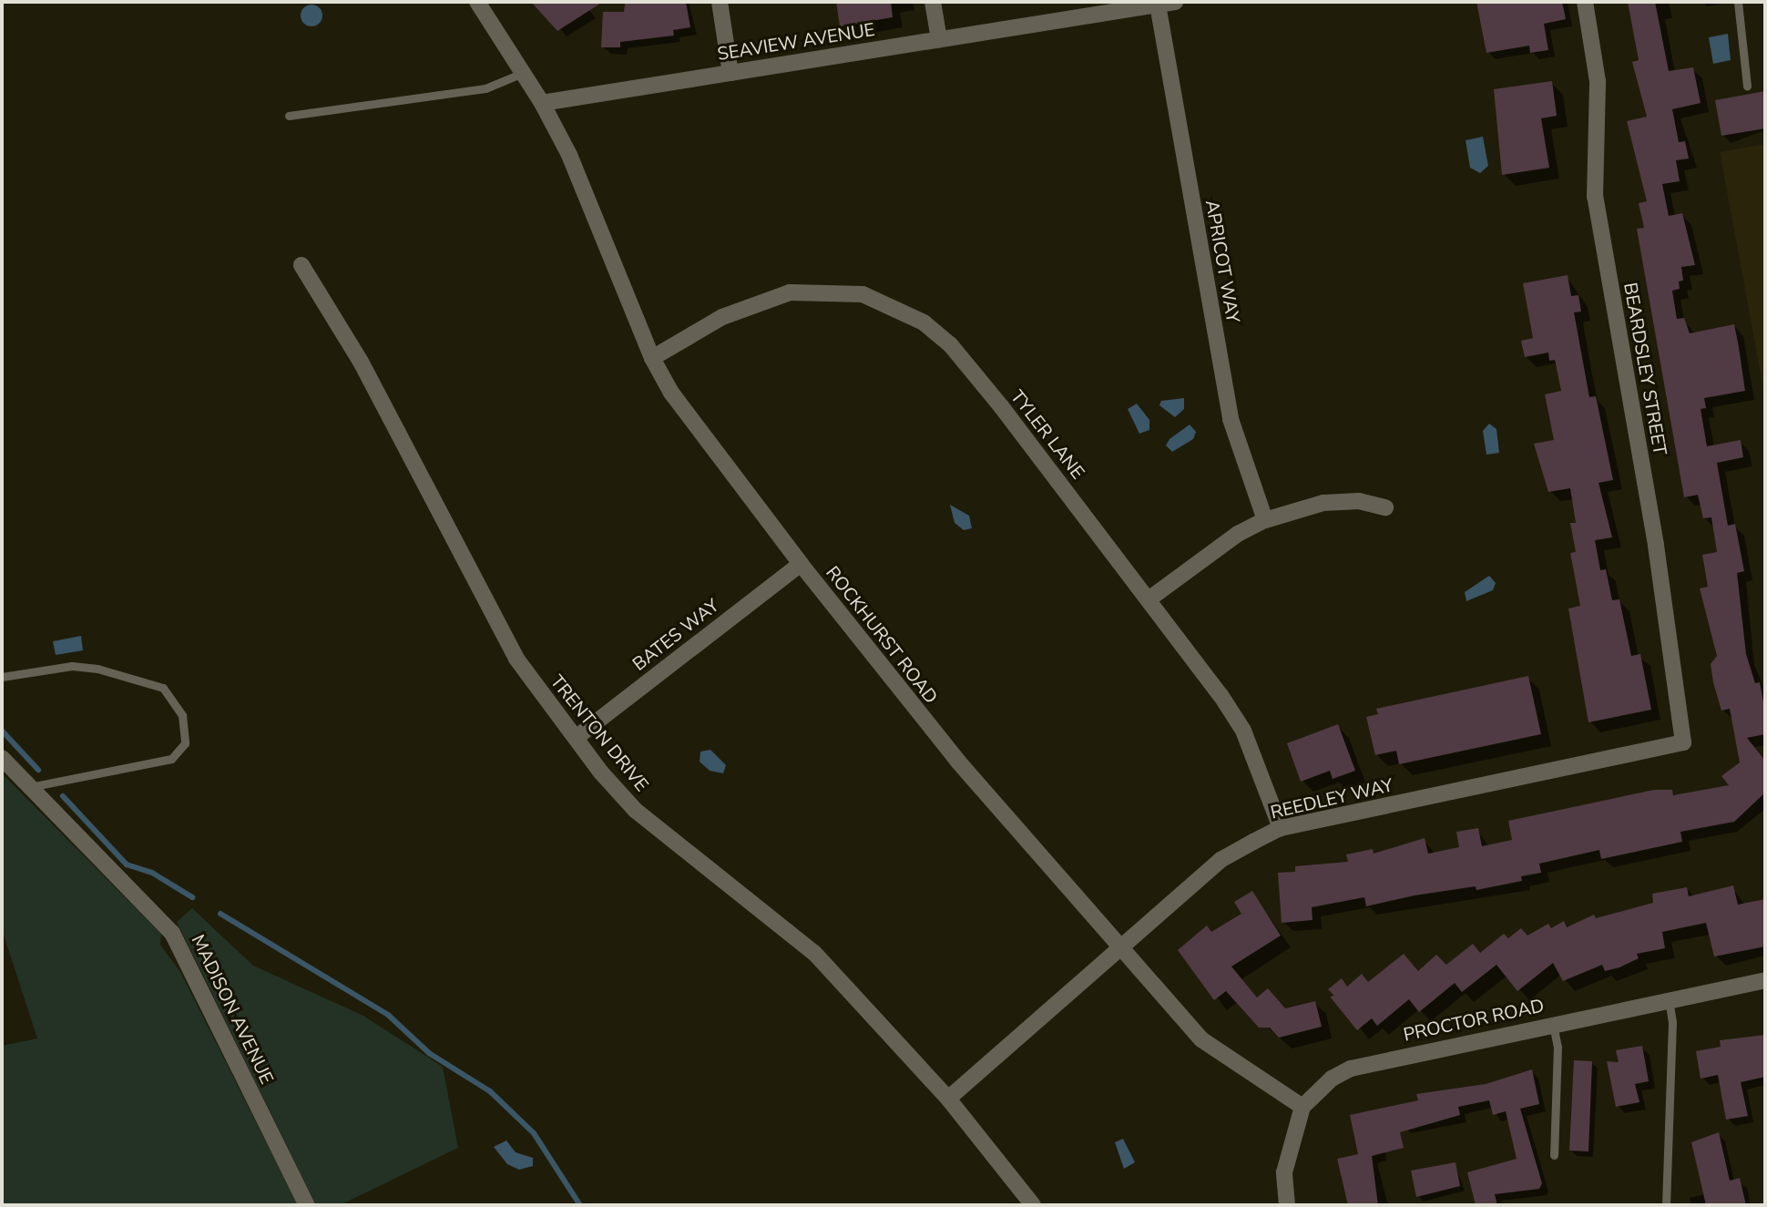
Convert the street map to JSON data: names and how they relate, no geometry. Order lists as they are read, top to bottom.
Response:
{
  "streets": {
    "street": [
      "SEAVIEW AVENUE",
      "APRICOT WAY",
      "BEARDSLEY STREET",
      "TYLER LANE",
      "BATES WAY",
      "ROCKHURST ROAD",
      "TRENTON DRIVE",
      "REEDLEY WAY",
      "MADISON AVENUE",
      "PROCTOR ROAD"
    ]
  },
  "crossings": [
    ["SEAVIEW AVENUE", "APRICOT WAY"],
    ["SEAVIEW AVENUE", "ROCKHURST ROAD"],
    ["BEARDSLEY STREET", "REEDLEY WAY"],
    ["TYLER LANE", "ROCKHURST ROAD"],
    ["TYLER LANE", "REEDLEY WAY"],
    ["BATES WAY", "ROCKHURST ROAD"],
    ["BATES WAY", "TRENTON DRIVE"],
    ["ROCKHURST ROAD", "REEDLEY WAY"],
    ["ROCKHURST ROAD", "PROCTOR ROAD"],
    ["TRENTON DRIVE", "REEDLEY WAY"]
  ]
}
